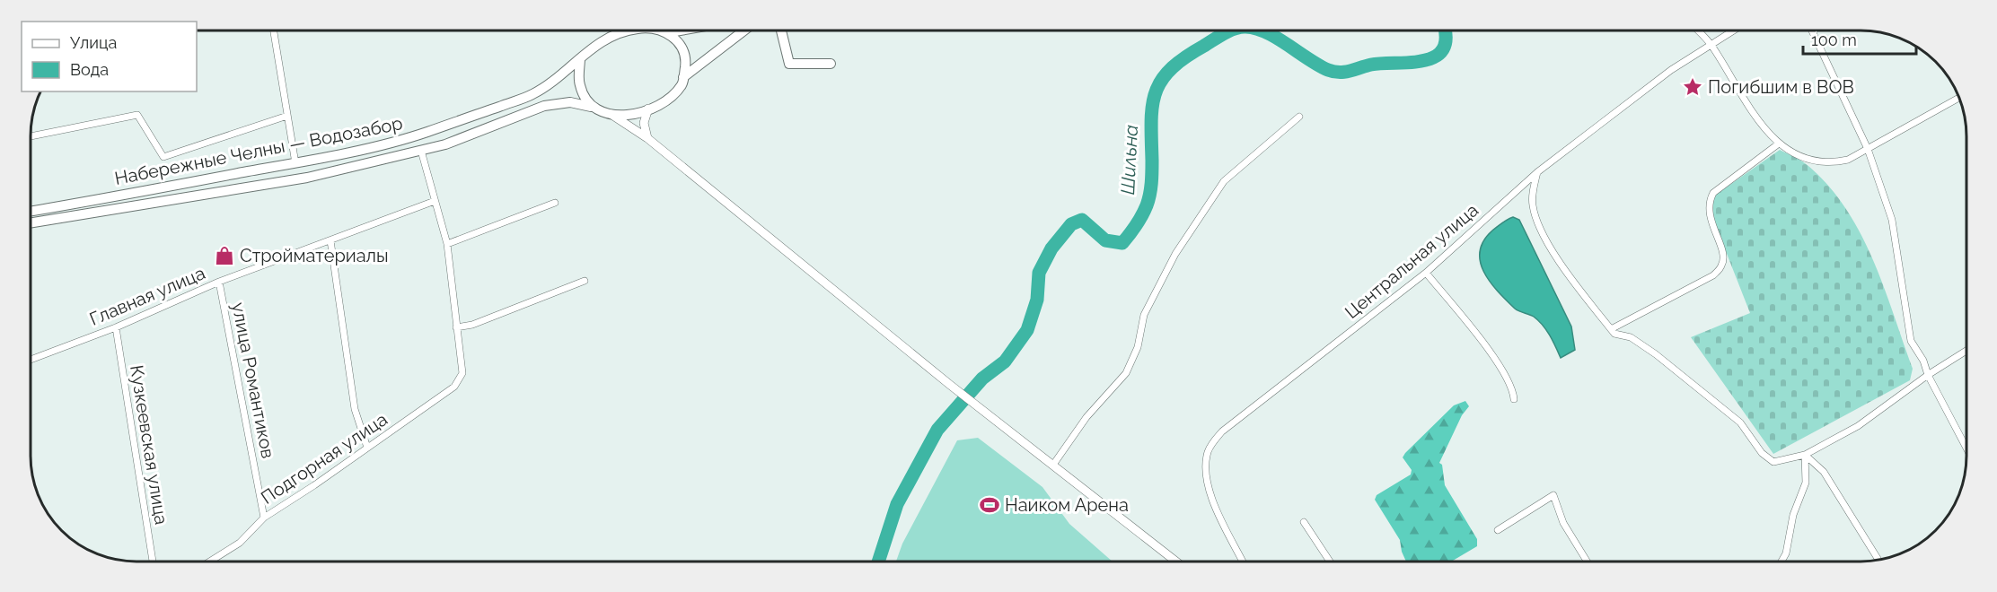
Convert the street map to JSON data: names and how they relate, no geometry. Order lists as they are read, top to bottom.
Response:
{
  "streets": {
    "main road": ["Набережные Челны — Водозабор"],
    "street": [
      "Центральная улица",
      "Главная улица",
      "улица Романтиков",
      "Кузкеевская улица",
      "Подгорная улица"
    ]
  },
  "crossings": [
    ["Главная улица", "улица Романтиков"],
    ["Главная улица", "Кузкеевская улица"],
    ["улица Романтиков", "Подгорная улица"]
  ],
  "water": ["Шильна"],
  "places": {
    "place": ["Погибшим в ВОВ"],
    "shop": ["Стройматериалы"],
    "sports": ["Наиком Арена"]
  },
  "legend": ["Улица", "Вода"],
  "scale_bar": "100 m"
}
